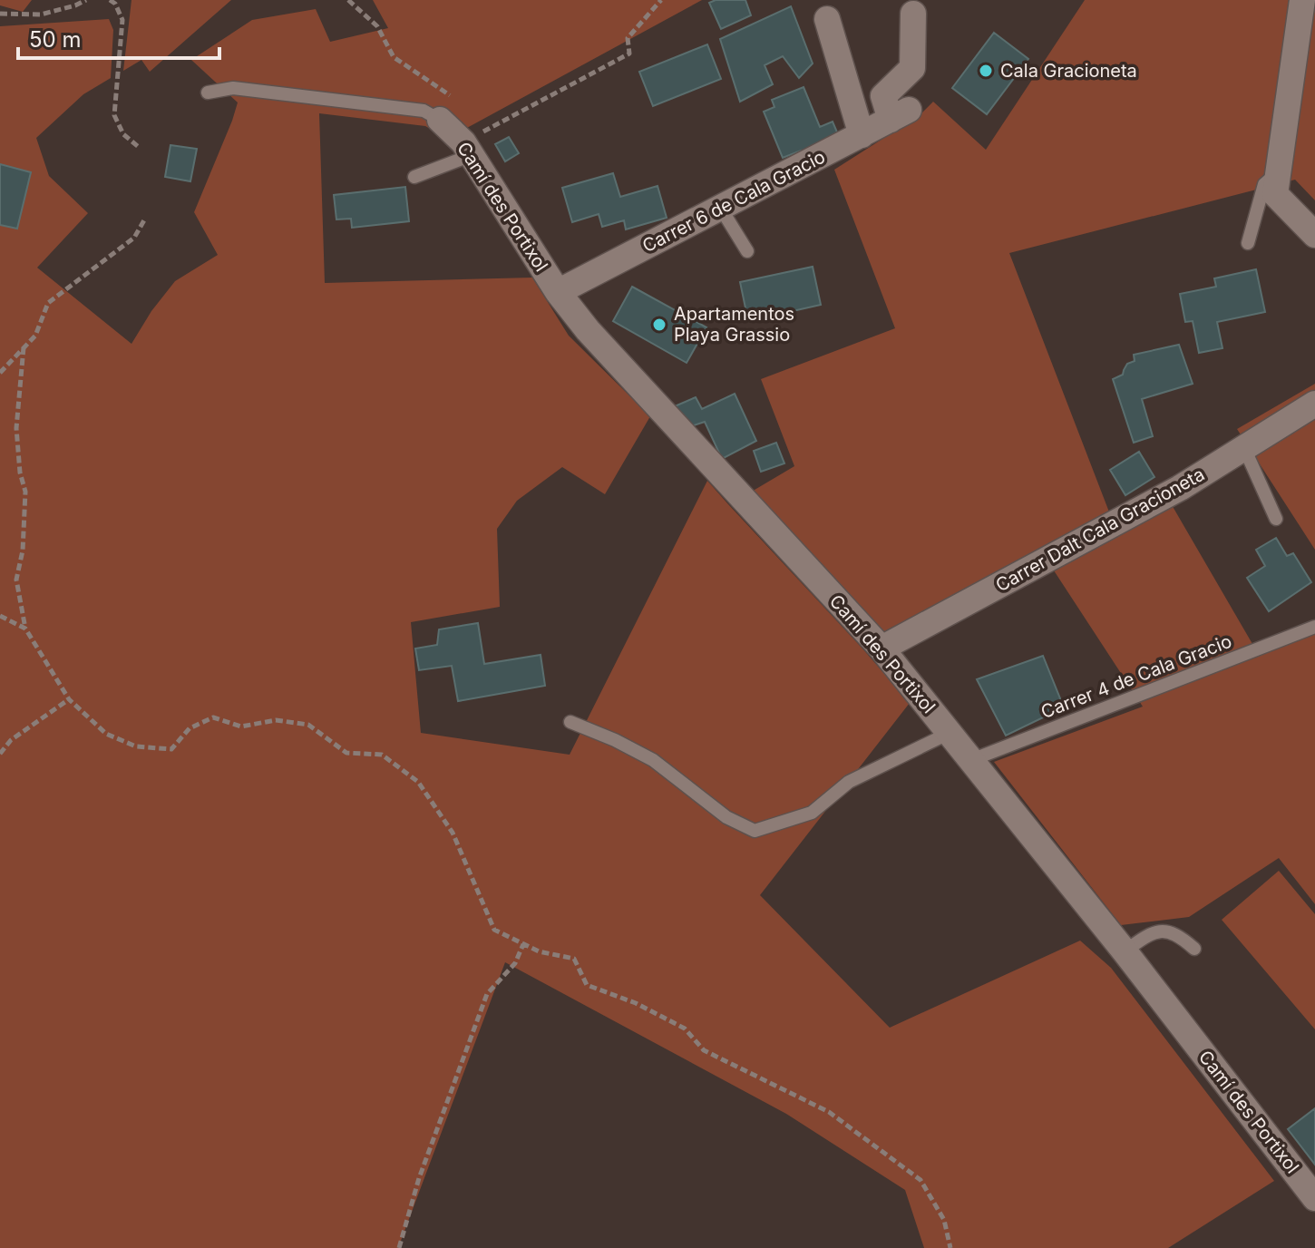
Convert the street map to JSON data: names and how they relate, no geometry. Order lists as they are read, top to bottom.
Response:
{
  "streets": {
    "street": ["Carrer 6 de Cala Gracio", "Camí des Portixol", "Carrer Dalt Cala Gracioneta"],
    "lane": ["Carrer 4 de Cala Gracio"]
  },
  "crossings": [
    ["Carrer 6 de Cala Gracio", "Camí des Portixol"],
    ["Camí des Portixol", "Carrer Dalt Cala Gracioneta"],
    ["Camí des Portixol", "Carrer 4 de Cala Gracio"]
  ],
  "places": ["Cala Gracioneta", "Apartamentos Playa Grassio"],
  "scale_bar": "50 m"
}
